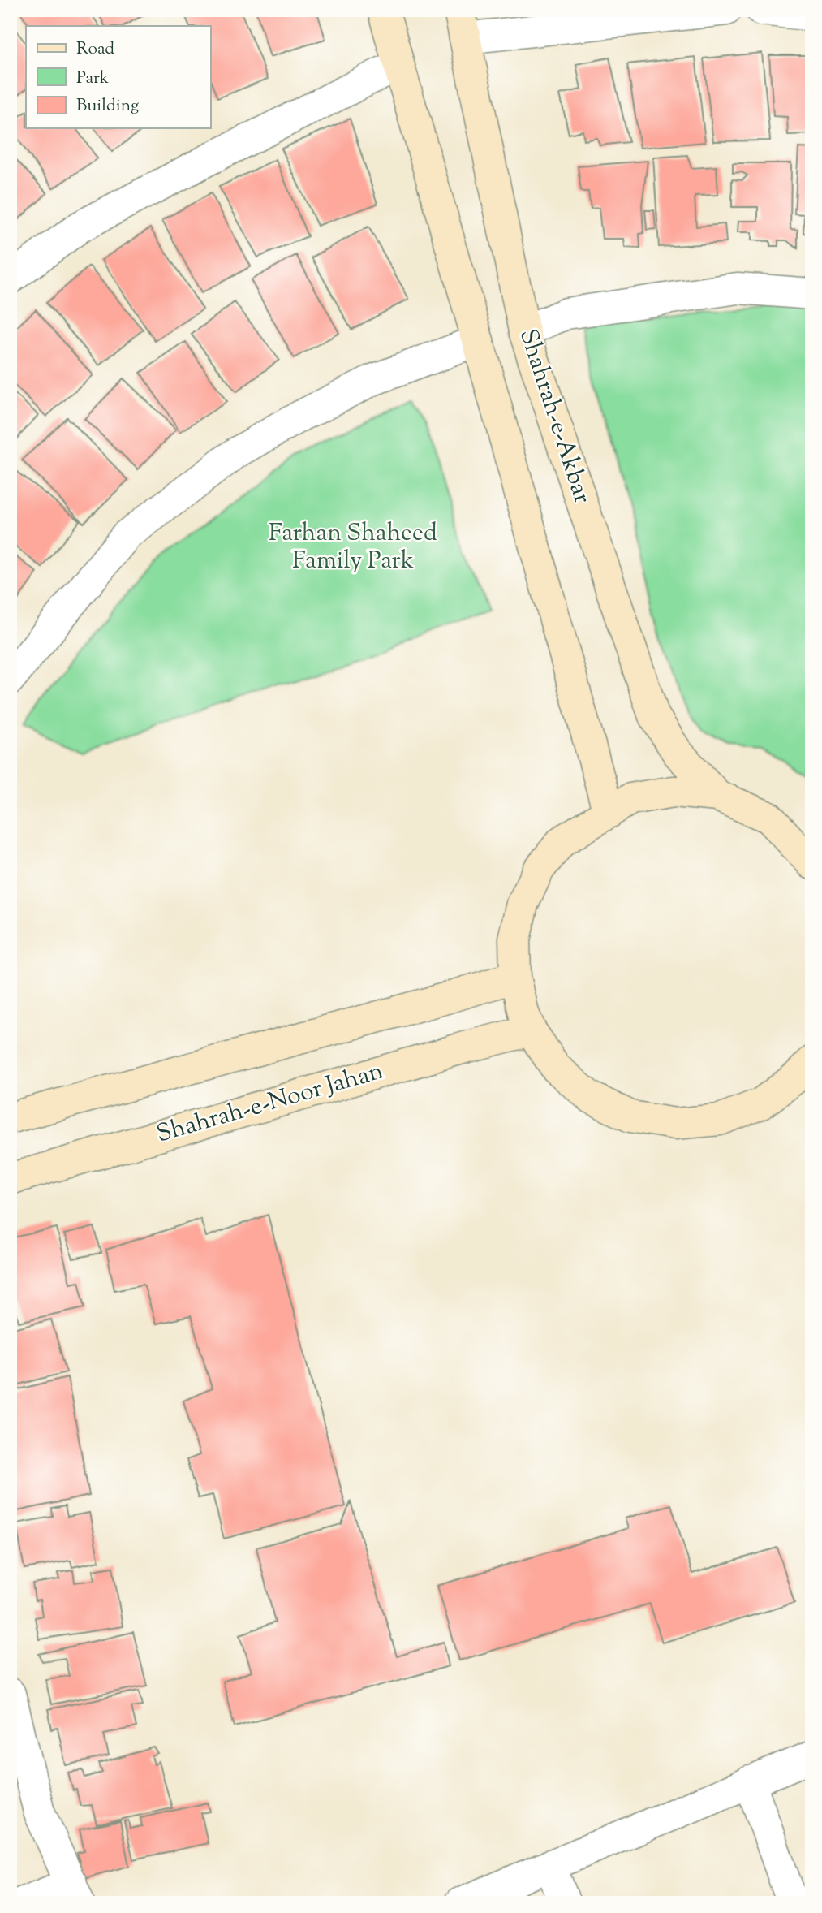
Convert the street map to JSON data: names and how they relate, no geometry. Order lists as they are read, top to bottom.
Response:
{
  "streets": {
    "main road": ["Shahrah-e-Akbar", "Shahrah-e-Noor Jahan"]
  },
  "parks": ["Farhan Shaheed Family Park"],
  "legend": ["Road", "Park", "Building"]
}
